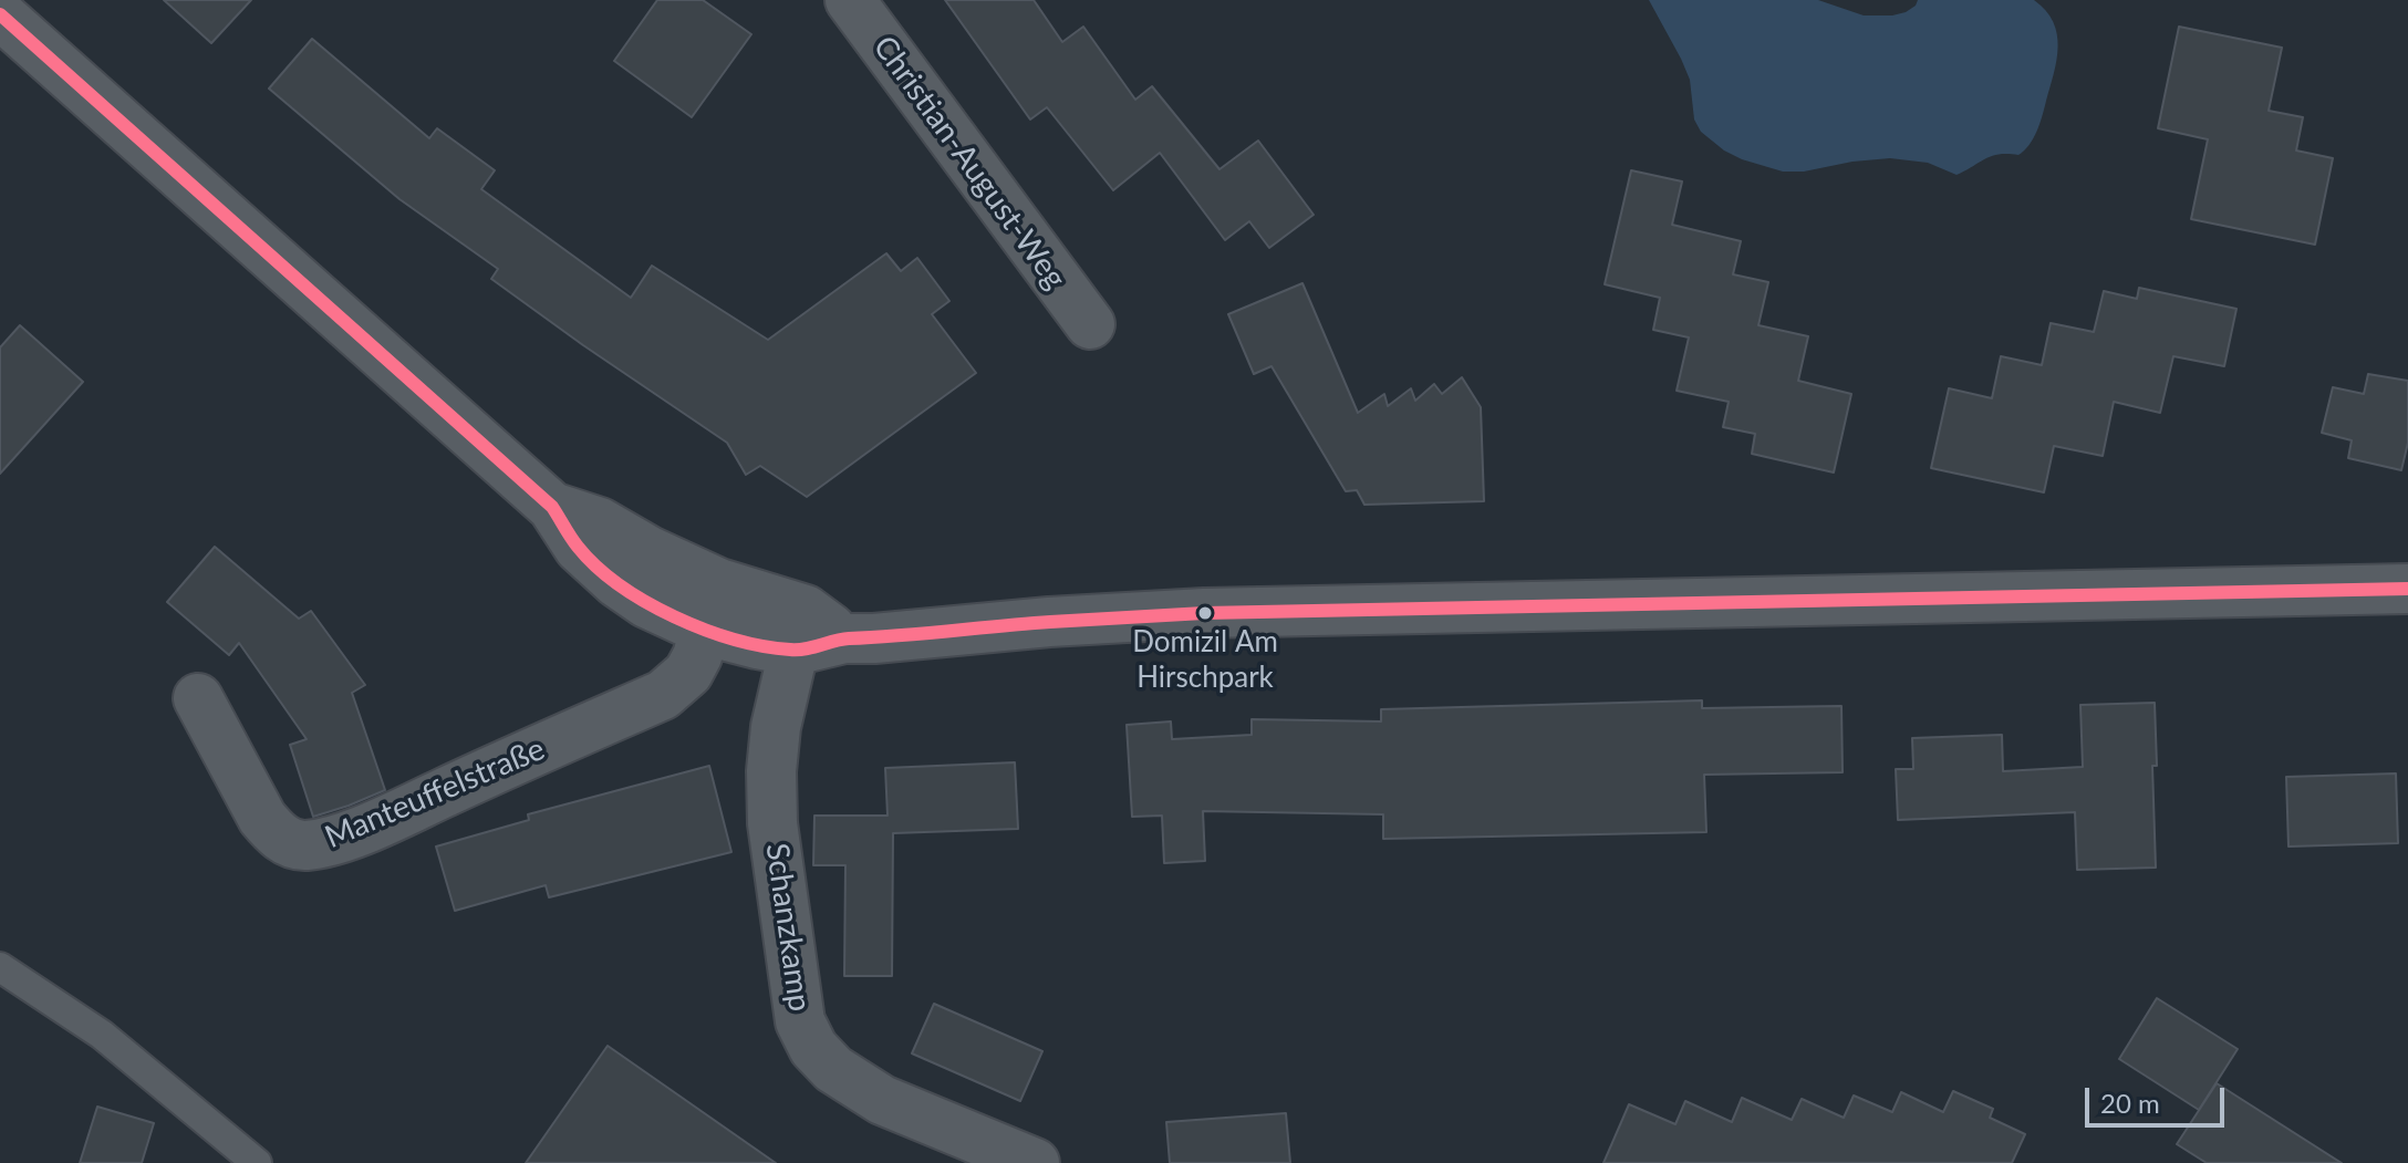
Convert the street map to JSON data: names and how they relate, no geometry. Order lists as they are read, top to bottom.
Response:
{
  "streets": {
    "street": ["Christian-August-Weg", "Manteuffelstraße", "Schanzkamp"]
  },
  "places": ["Domizil Am Hirschpark"],
  "scale_bar": "20 m"
}
